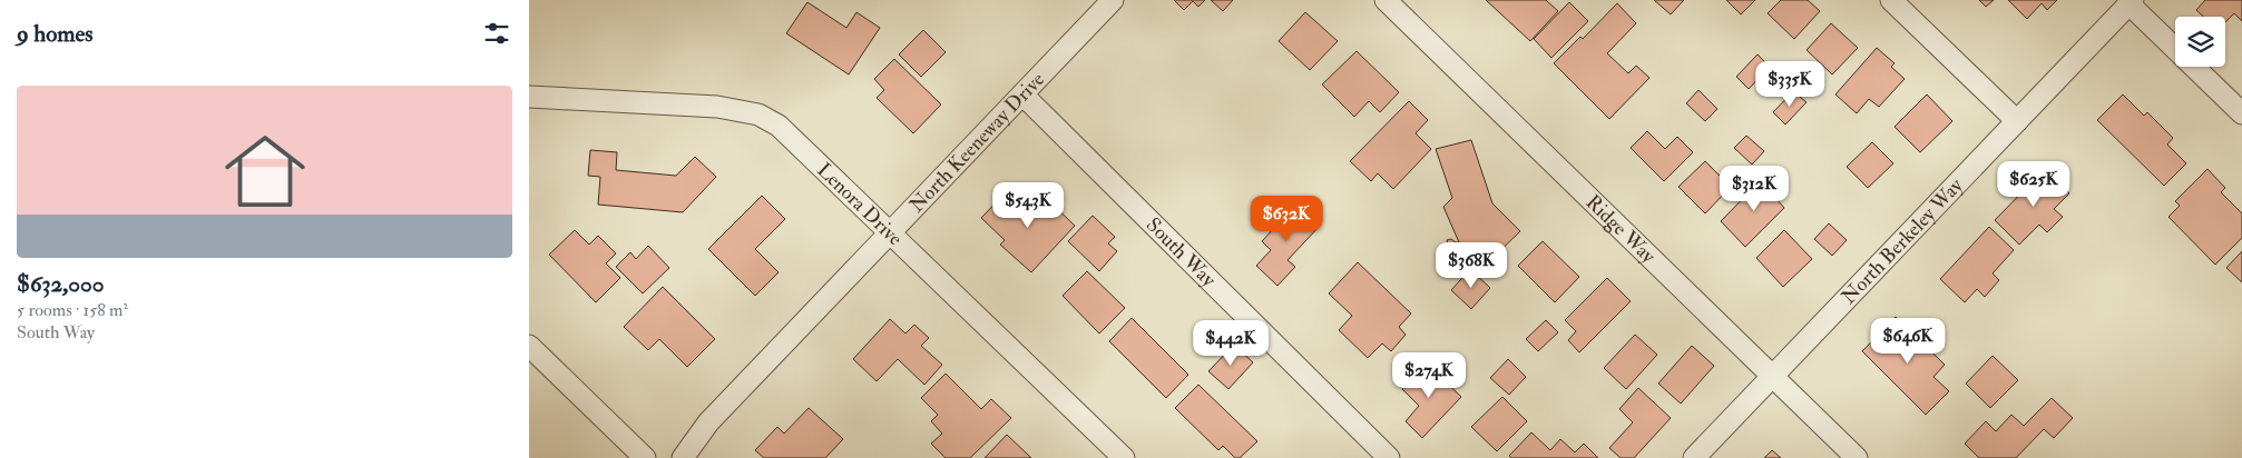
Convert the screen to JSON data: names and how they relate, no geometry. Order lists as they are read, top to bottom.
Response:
{
  "streets": {
    "street": [
      "North Keeneway Drive",
      "Lenora Drive",
      "Ridge Way",
      "North Berkeley Way",
      "South Way"
    ]
  },
  "crossings": [
    ["North Keeneway Drive", "Lenora Drive"],
    ["North Keeneway Drive", "South Way"],
    ["Ridge Way", "North Berkeley Way"]
  ],
  "page": {
    "heading": "9 homes",
    "price": [
      "$335K",
      "$625K",
      "$312K",
      "$543K",
      "$632K",
      "$368K",
      "$646K",
      "$442K",
      "$274K"
    ],
    "list": [
      {
        "name": "$632,000",
        "note": "5 rooms · 158 m² · South Way"
      }
    ]
  }
}
